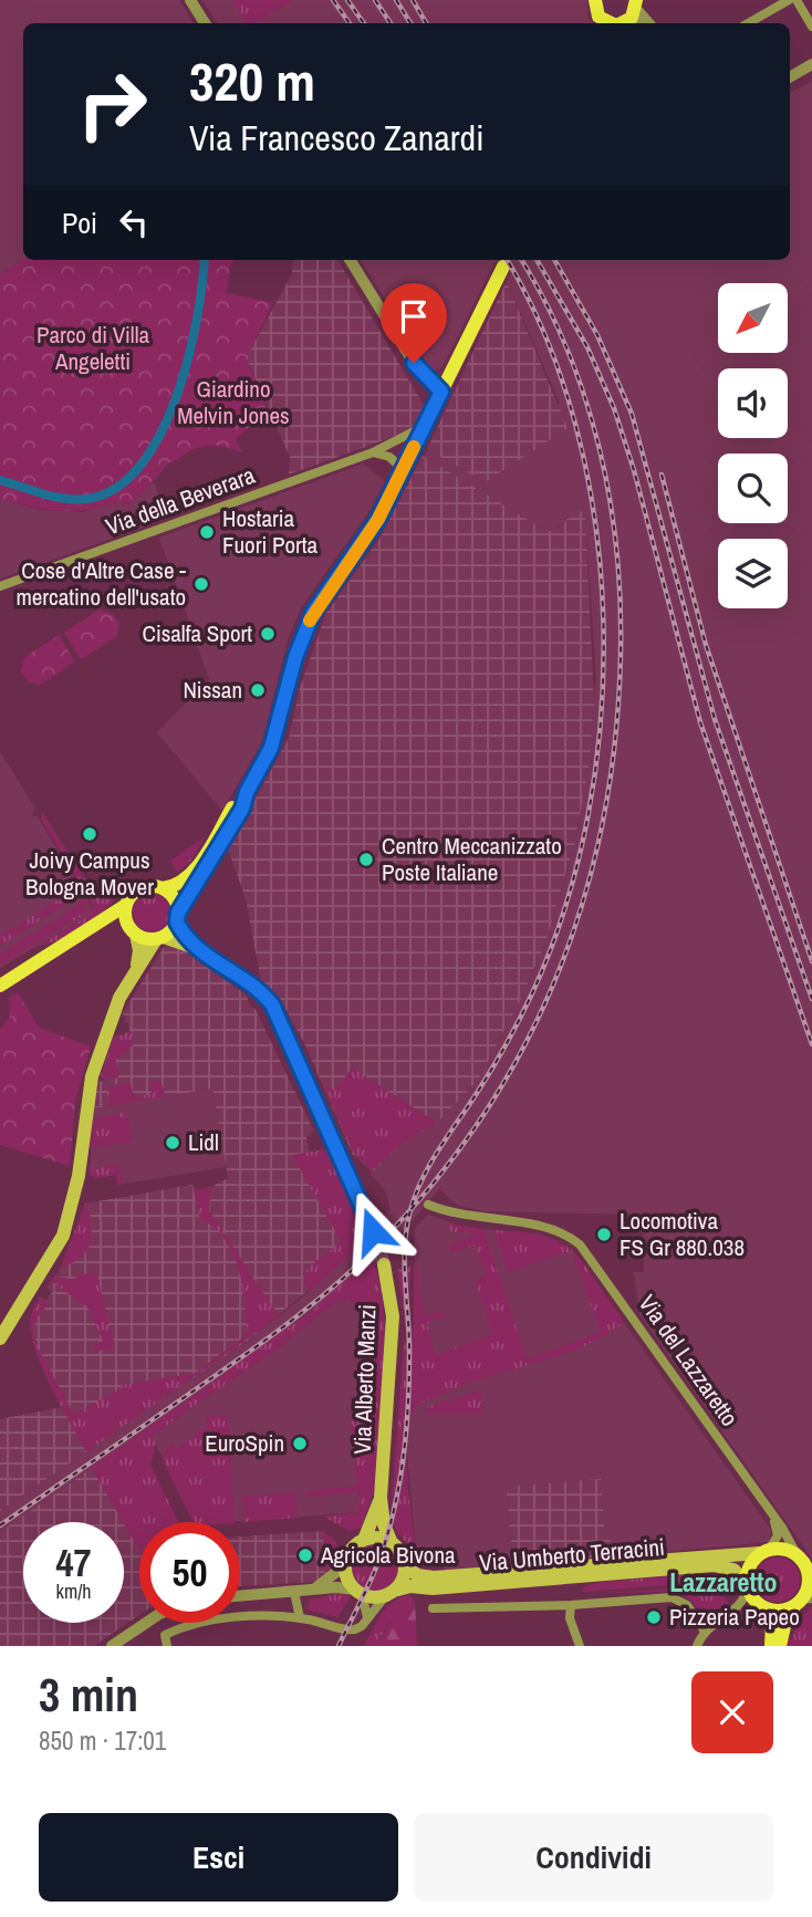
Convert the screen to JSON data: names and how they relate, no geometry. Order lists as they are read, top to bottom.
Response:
{
  "streets": {
    "main road": ["Via Alberto Manzi", "Via Umberto Terracini"],
    "street": ["Via della Beverara", "Via del Lazzaretto"]
  },
  "crossings": [
    ["Via del Lazzaretto", "Via Umberto Terracini"],
    ["Via Alberto Manzi", "Via Umberto Terracini"]
  ],
  "districts": ["Lazzaretto"],
  "parks": ["Parco di Villa Angeletti", "Giardino Melvin Jones"],
  "places": [
    "Hostaria Fuori Porta",
    "Cose d'Altre Case - mercatino dell'usato",
    "Cisalfa Sport",
    "Nissan",
    "Joivy Campus Bologna Mover",
    "Centro Meccanizzato Poste Italiane",
    "Lidl",
    "Locomotiva FS Gr 880.038",
    "EuroSpin",
    "Agricola Bivona",
    "Pizzeria Papeo"
  ],
  "north": "bottom left",
  "page": {
    "turn": ["320 m", "Via Francesco Zanardi"],
    "then": "Poi",
    "speed": "47 km/h",
    "limit": "50",
    "heading": ["3 min", "850 m · 17:01"],
    "buttons": ["Esci", "Condividi"]
  }
}
